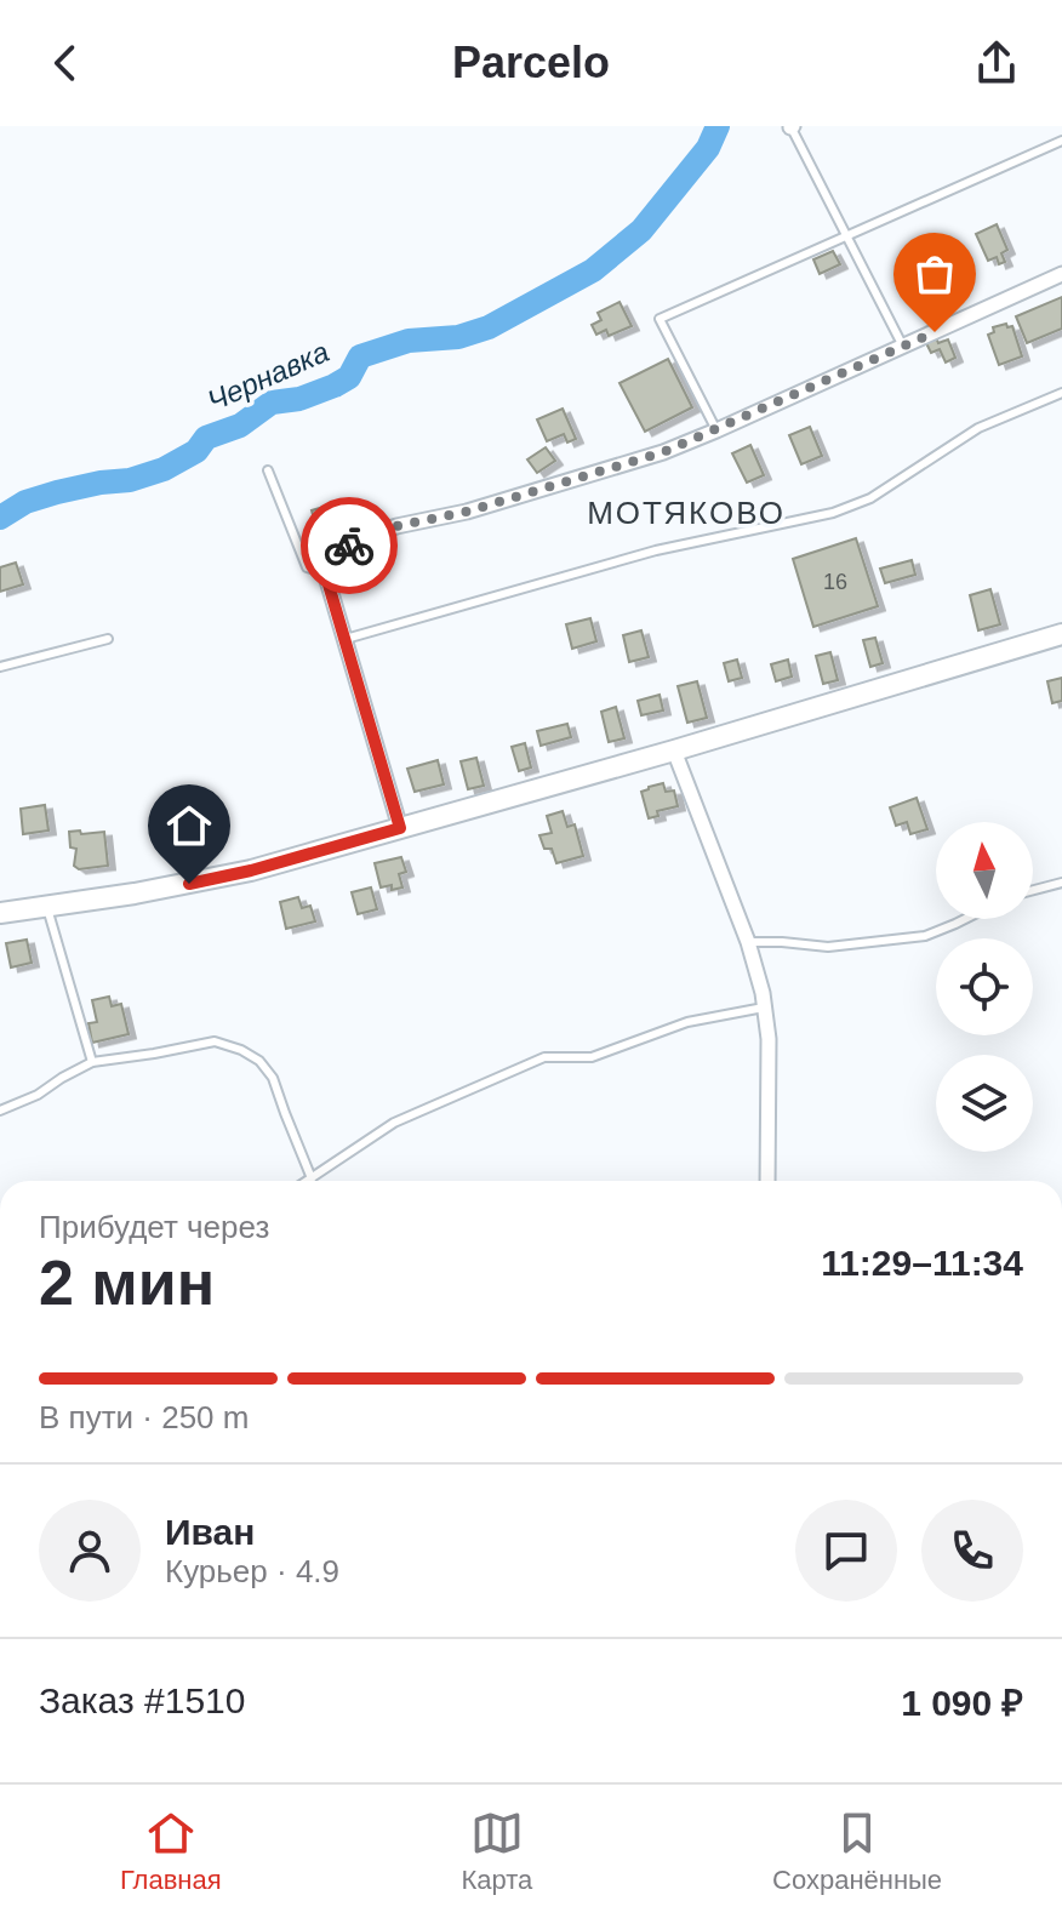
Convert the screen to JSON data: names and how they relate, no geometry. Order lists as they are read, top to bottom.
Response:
{
  "districts": ["МОТЯКОВО"],
  "water": ["Чернавка"],
  "house_numbers": ["16"],
  "north": "top",
  "page": {
    "header": "Parcelo",
    "heading": ["2 мин", "Прибудет через", "11:29–11:34"],
    "panel": [
      "Иван",
      "Курьер · 4.9",
      "Заказ #1510",
      "1 090 ₽"
    ],
    "bar": "В пути · 250 m",
    "tabs": ["Главная", "Карта", "Сохранённые"]
  }
}
